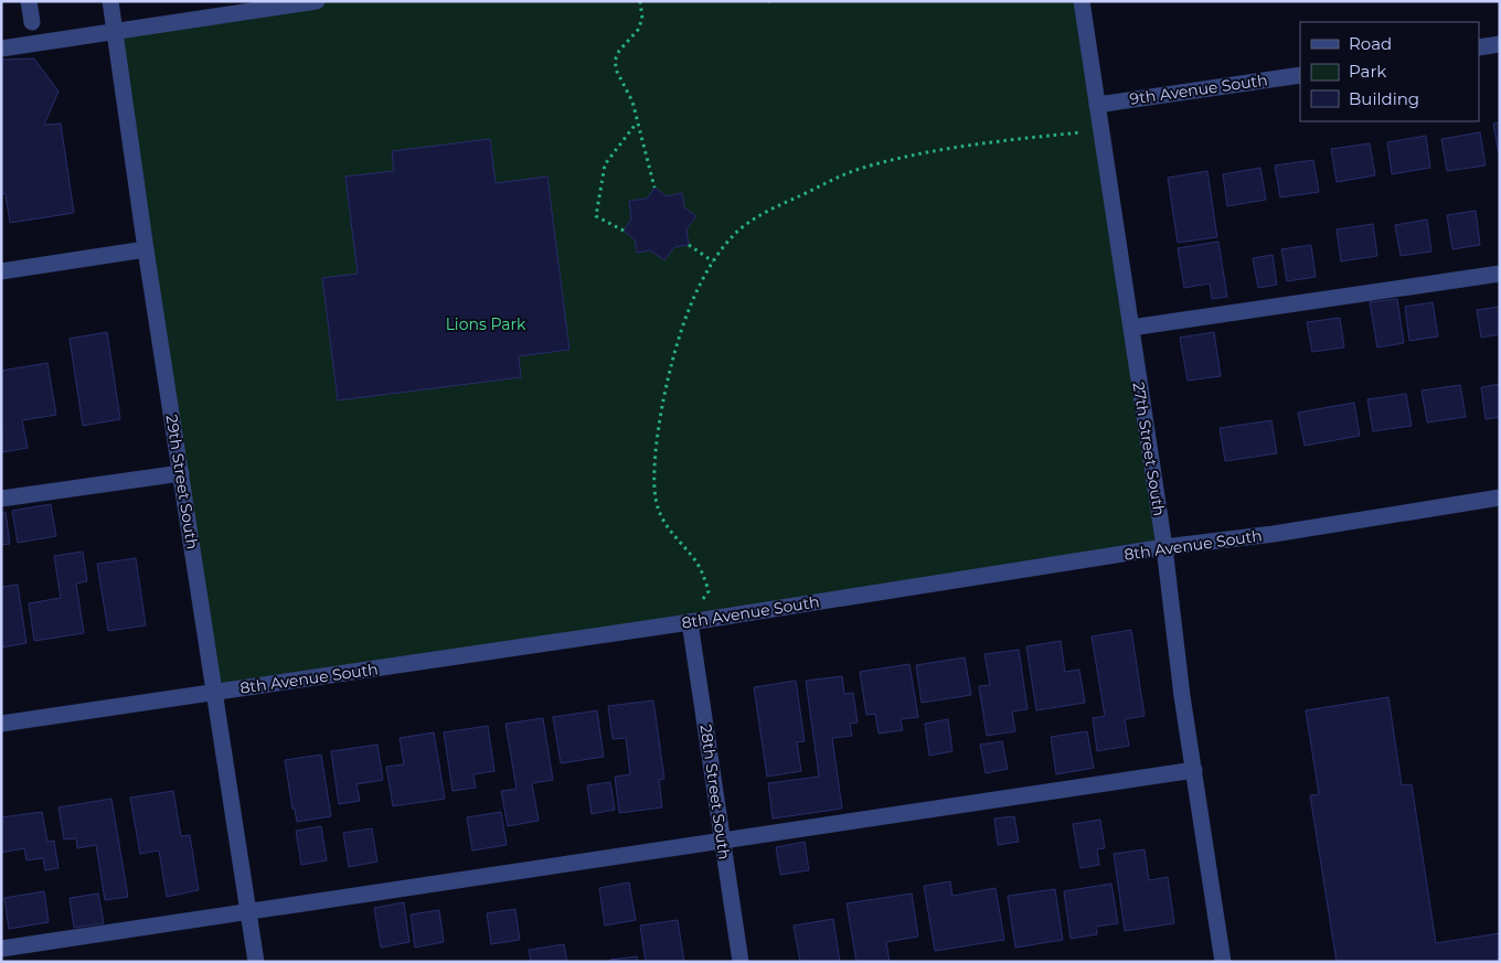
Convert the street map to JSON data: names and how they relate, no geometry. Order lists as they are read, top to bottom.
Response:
{
  "streets": {
    "street": [
      "9th Avenue South",
      "27th Street South",
      "29th Street South",
      "8th Avenue South",
      "28th Street South"
    ]
  },
  "crossings": [
    ["9th Avenue South", "27th Street South"],
    ["27th Street South", "8th Avenue South"],
    ["29th Street South", "8th Avenue South"],
    ["8th Avenue South", "28th Street South"]
  ],
  "parks": ["Lions Park"],
  "legend": ["Road", "Park", "Building"]
}
